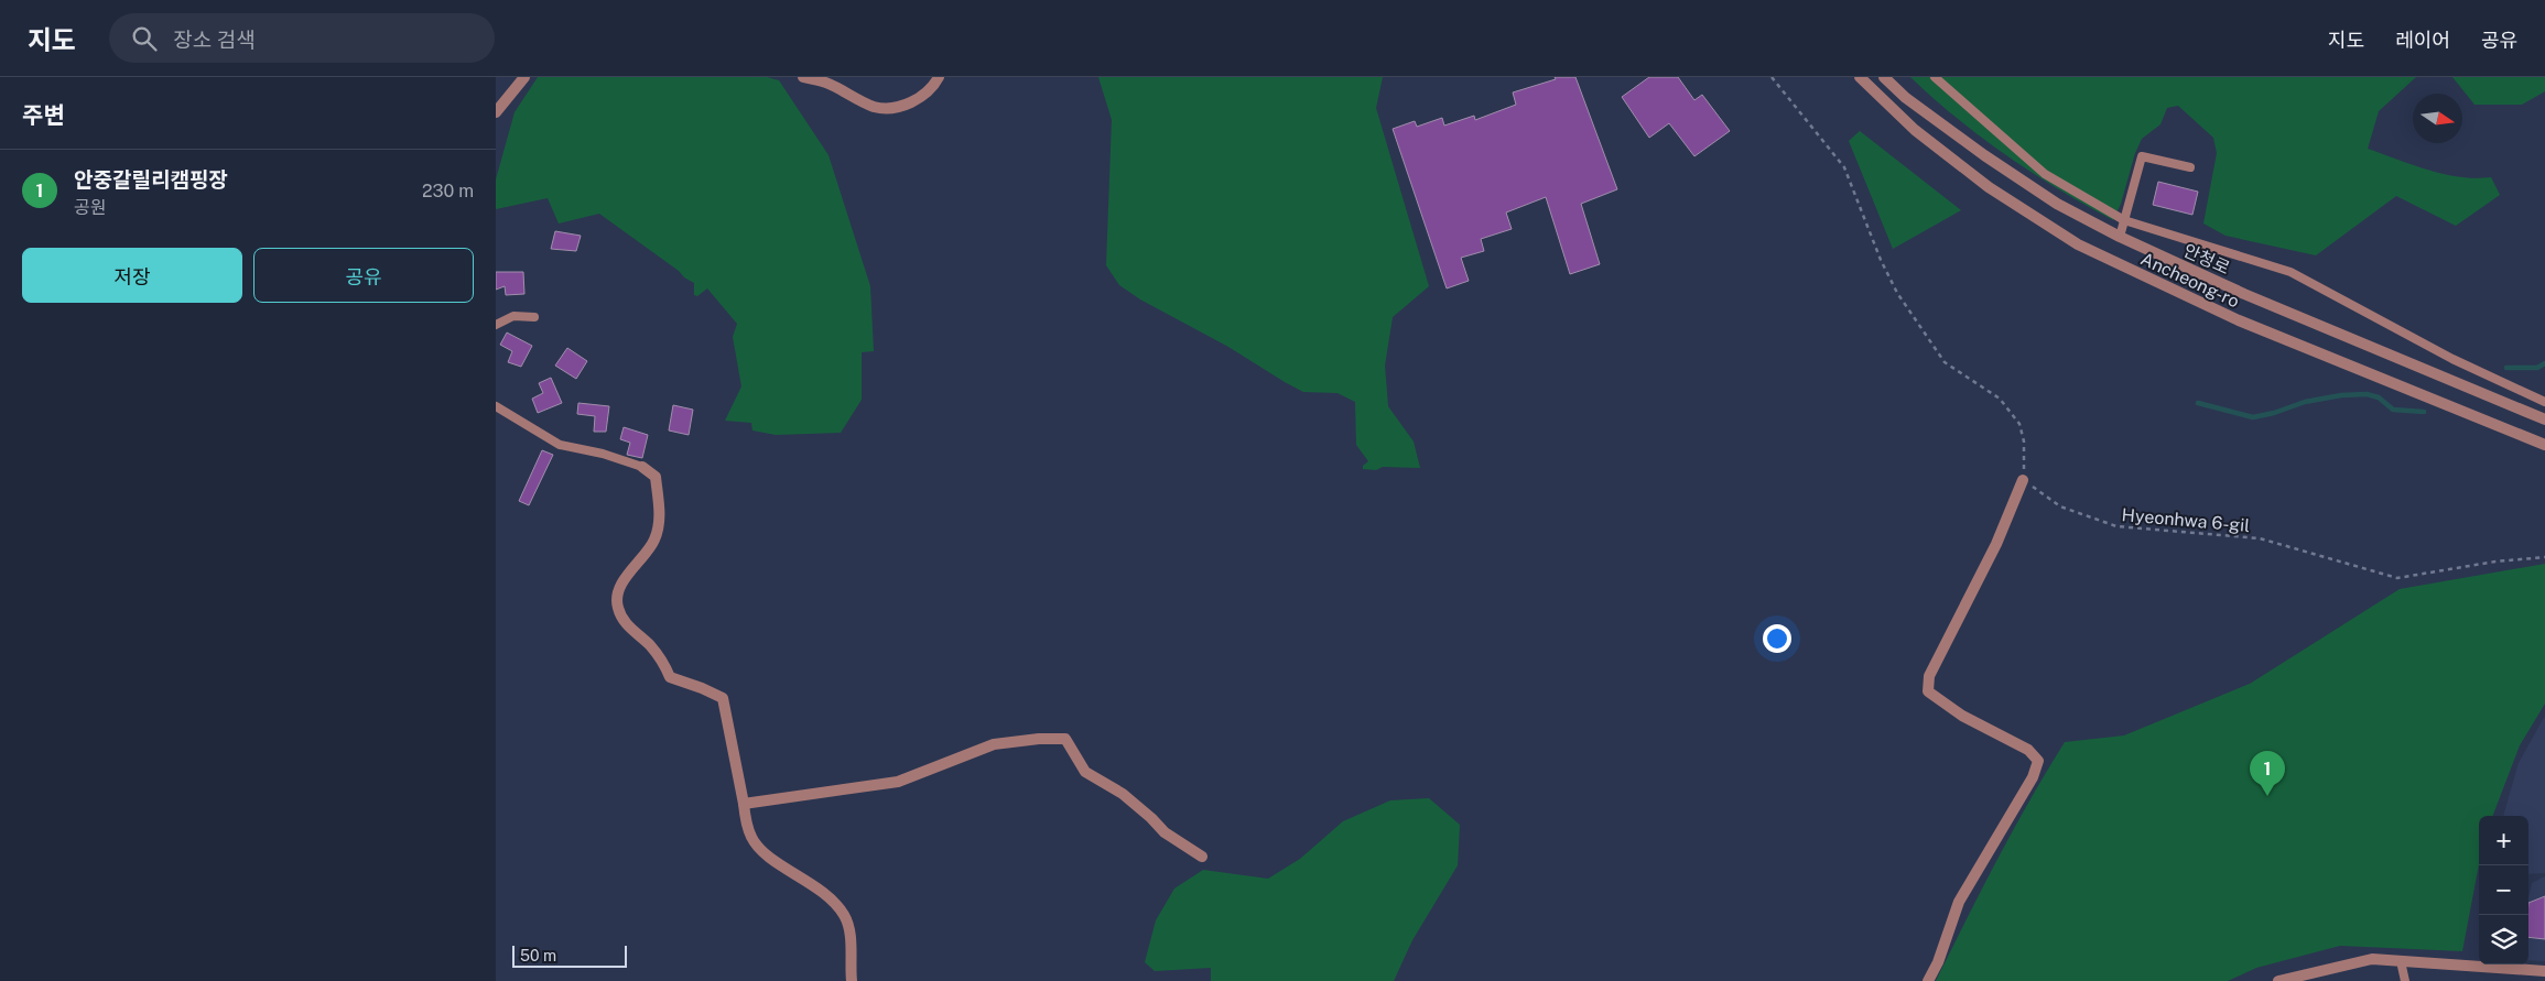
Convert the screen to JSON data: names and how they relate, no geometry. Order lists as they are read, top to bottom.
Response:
{
  "streets": {
    "street": ["안청로", "Ancheong-ro"],
    "path": ["Hyeonhwa 6-gil"]
  },
  "scale_bar": "50 m",
  "north": "right",
  "page": {
    "header": "지도",
    "search": "장소 검색",
    "nav": ["지도", "레이어", "공유"],
    "heading": "주변",
    "list": [
      {
        "mark": "1",
        "name": "안중갈릴리캠핑장",
        "note": "공원",
        "value": "230 m"
      }
    ],
    "buttons": ["저장", "공유"],
    "pins": "1",
    "map_buttons": ["+", "−"],
    "scale": "50 m"
  }
}
